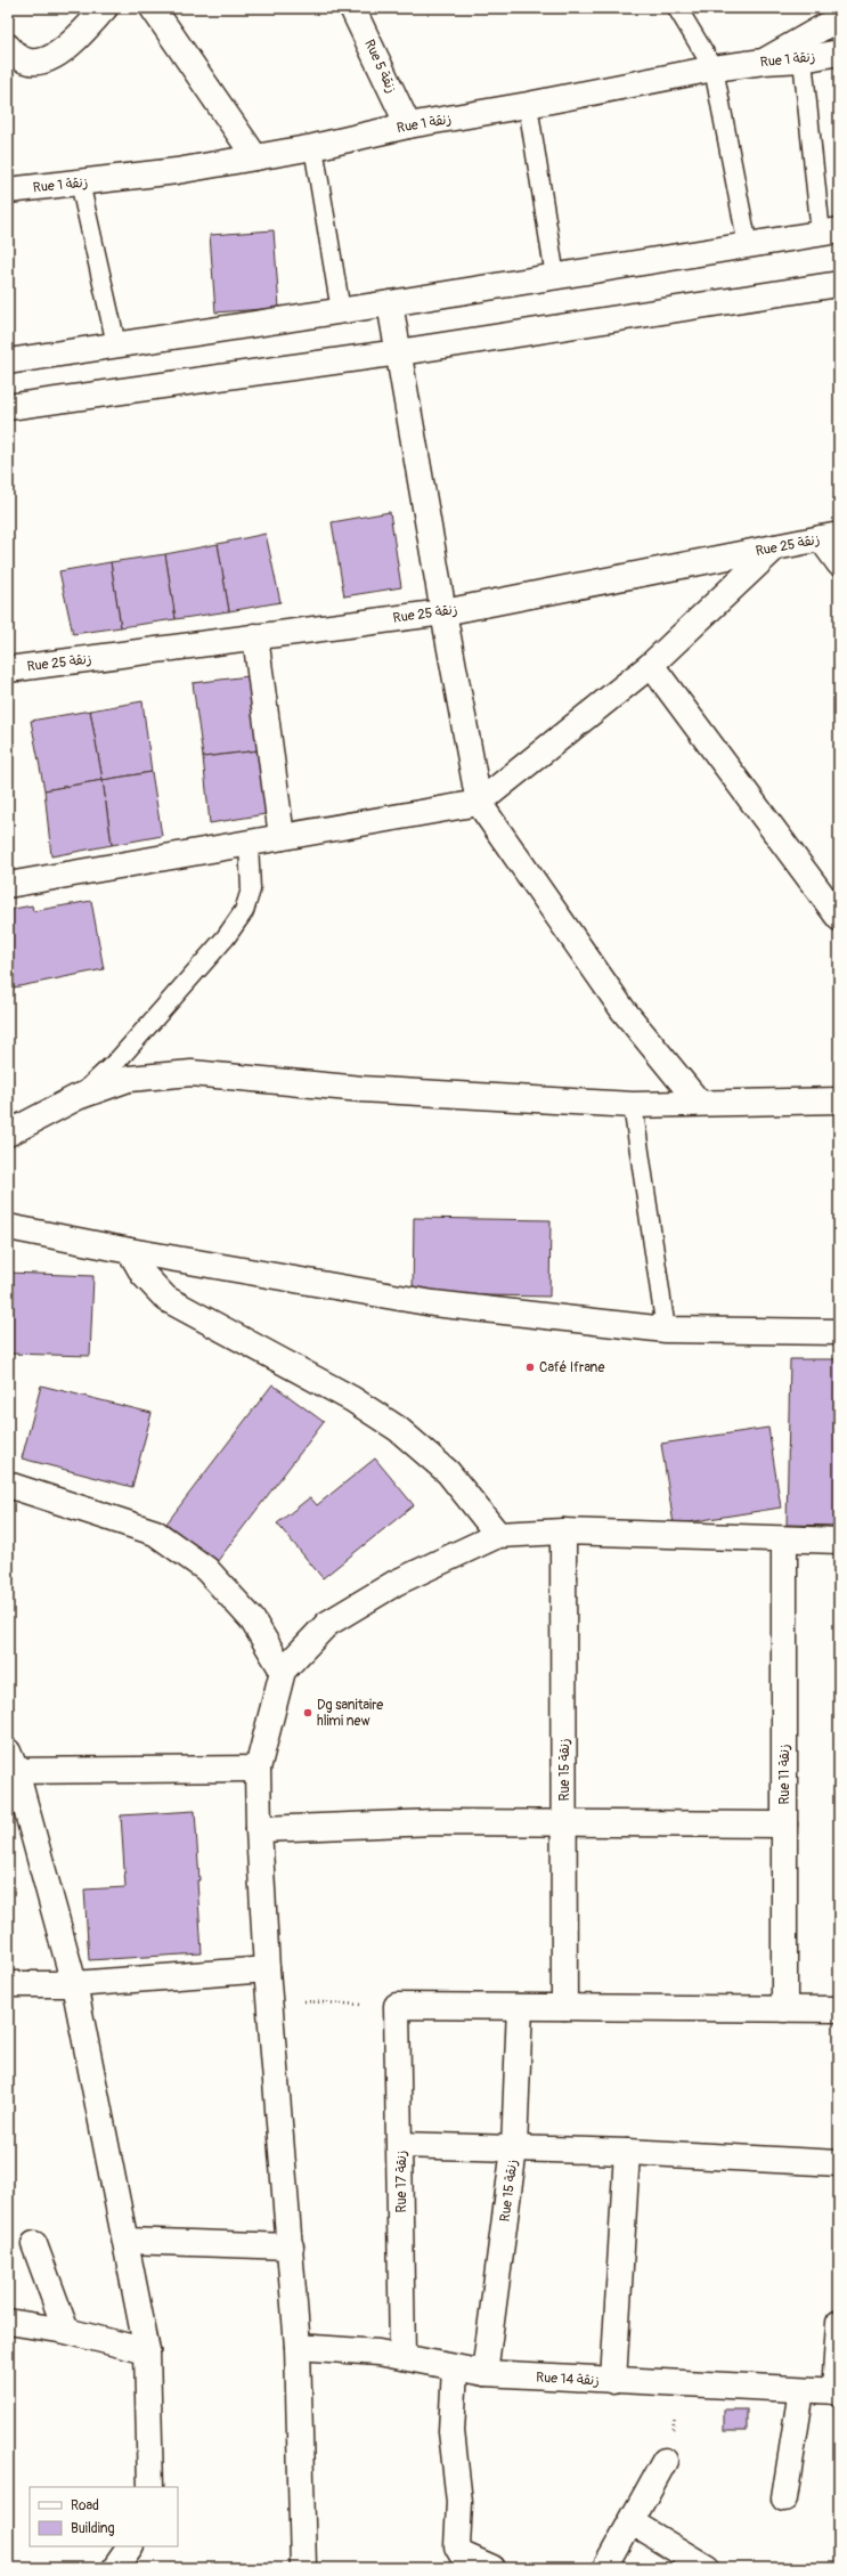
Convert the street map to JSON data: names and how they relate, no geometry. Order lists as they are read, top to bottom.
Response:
{
  "streets": {
    "street": [
      "Rue 1 زنقة",
      "Rue 5 زنقة",
      "Rue 25 زنقة",
      "Rue 15 زنقة",
      "Rue 11 زنقة",
      "Rue 17 زنقة",
      "Rue 14 زنقة"
    ]
  },
  "crossings": [
    ["Rue 1 زنقة", "Rue 5 زنقة"],
    ["Rue 15 زنقة", "Rue 14 زنقة"],
    ["Rue 17 زنقة", "Rue 14 زنقة"]
  ],
  "places": ["Café Ifrane", "Dg sanitaire hlimi new"],
  "legend": ["Road", "Building"]
}
